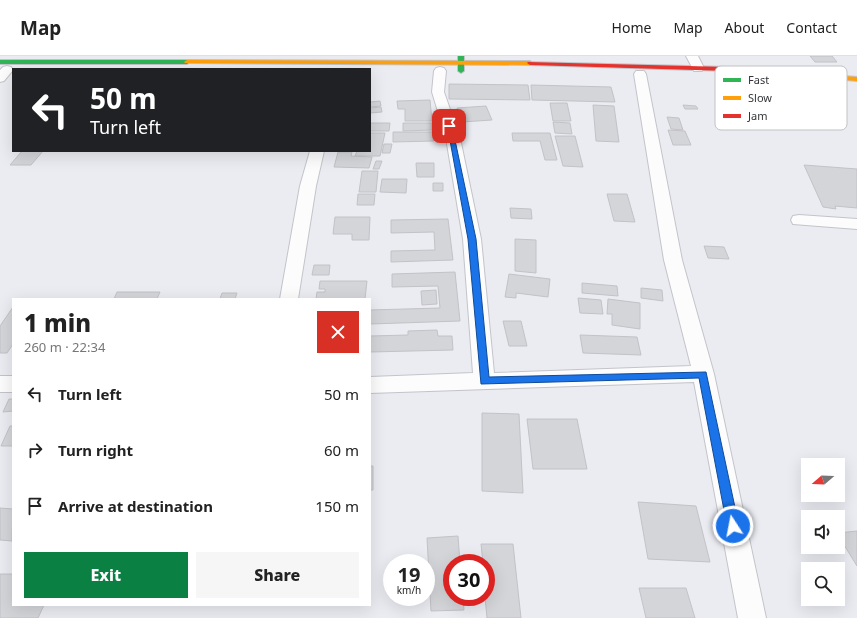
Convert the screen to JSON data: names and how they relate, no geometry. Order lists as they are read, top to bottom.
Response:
{
  "legend": ["Fast", "Slow", "Jam"],
  "north": "left",
  "page": {
    "header": "Map",
    "nav": [
      "Home",
      "Map",
      "About",
      "Contact"
    ],
    "turn": ["50 m", "Turn left"],
    "heading": ["1 min", "260 m · 22:34"],
    "list": [
      {
        "name": "Turn left",
        "value": "50 m"
      },
      {
        "name": "Turn right",
        "value": "60 m"
      },
      {
        "name": "Arrive at destination",
        "value": "150 m"
      }
    ],
    "buttons": ["Exit", "Share"],
    "speed": "19 km/h",
    "limit": "30"
  }
}
